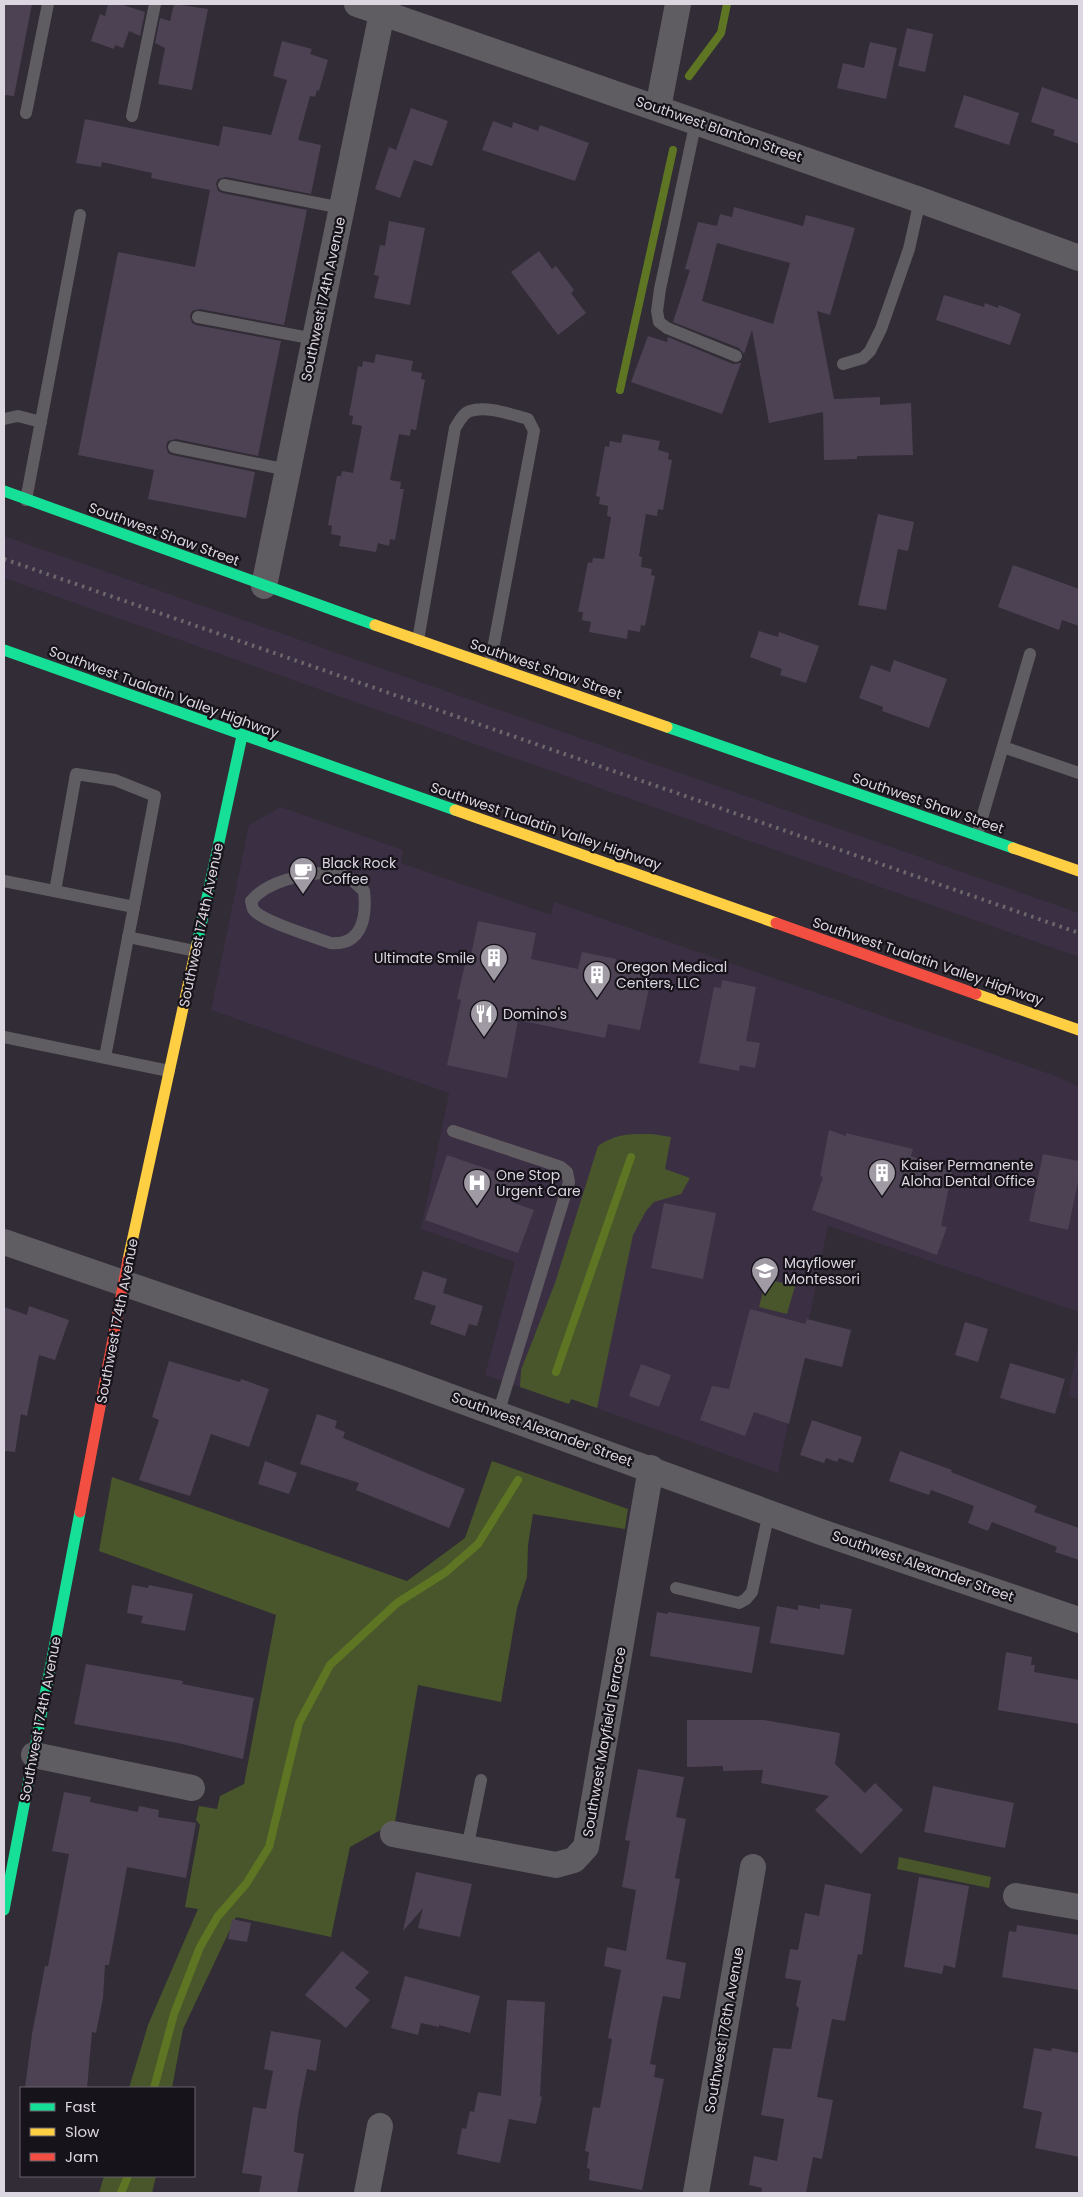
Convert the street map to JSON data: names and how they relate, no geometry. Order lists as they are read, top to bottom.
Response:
{
  "streets": {
    "street": [
      "Southwest Blanton Street",
      "Southwest 174th Avenue",
      "Southwest Shaw Street",
      "Southwest Tualatin Valley Highway",
      "Southwest Alexander Street",
      "Southwest Mayfield Terrace",
      "Southwest 176th Avenue"
    ]
  },
  "crossings": [
    ["Southwest Blanton Street", "Southwest 174th Avenue"],
    ["Southwest 174th Avenue", "Southwest Shaw Street"],
    ["Southwest 174th Avenue", "Southwest Tualatin Valley Highway"],
    ["Southwest 174th Avenue", "Southwest Alexander Street"],
    ["Southwest Alexander Street", "Southwest Mayfield Terrace"]
  ],
  "places": {
    "cafe": ["Black Rock Coffee"],
    "building": ["Ultimate Smile", "Oregon Medical Centers, LLC", "Kaiser Permanente Aloha Dental Office"],
    "restaurant": ["Domino's"],
    "hospital": ["One Stop Urgent Care"],
    "school or university": ["Mayflower Montessori"]
  },
  "legend": ["Fast", "Slow", "Jam"]
}
